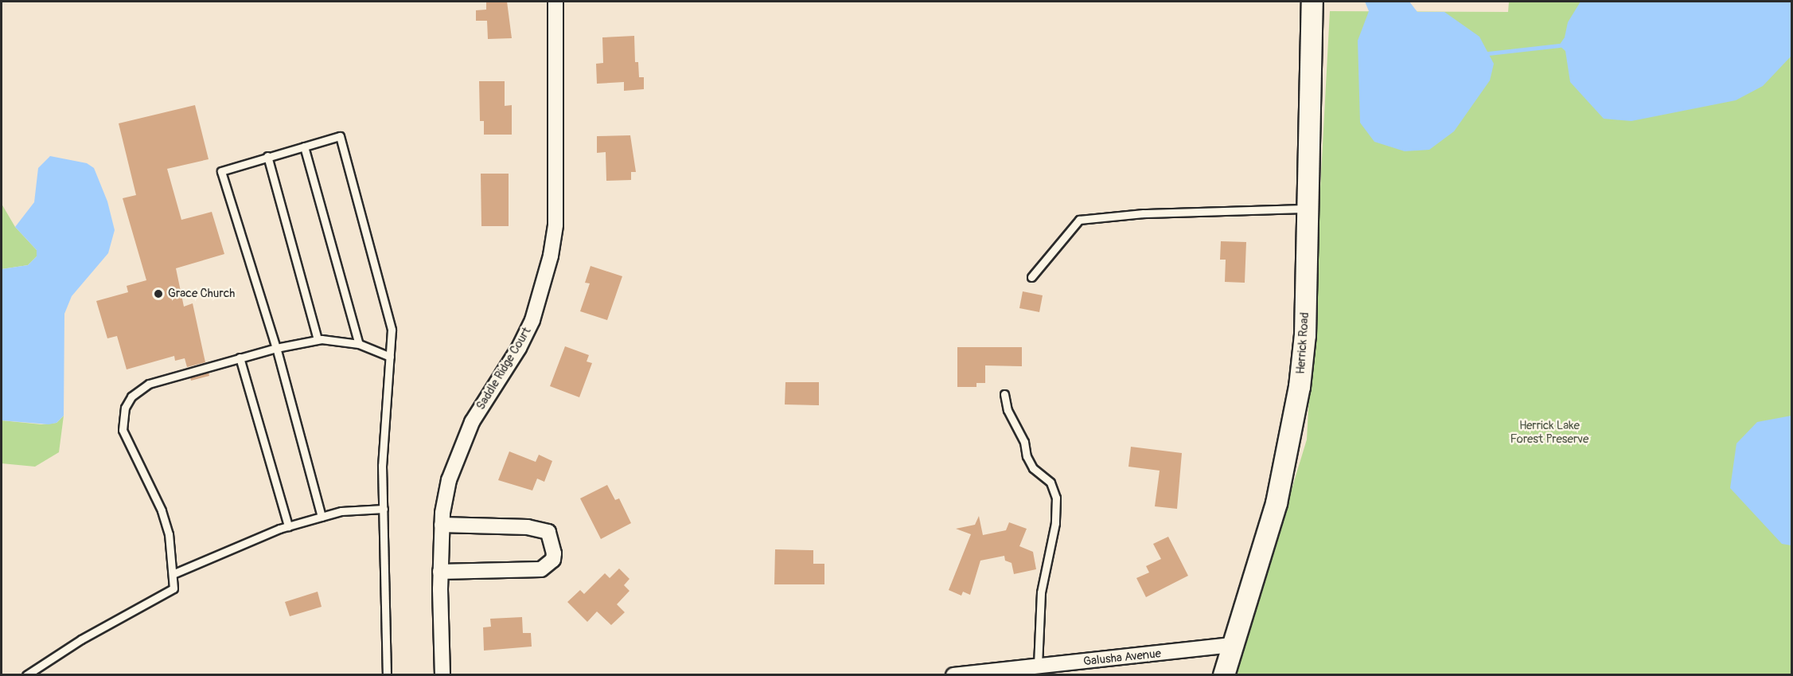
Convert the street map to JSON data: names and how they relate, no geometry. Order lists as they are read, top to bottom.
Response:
{
  "streets": {
    "street": ["Herrick Road", "Saddle Ridge Court", "Galusha Avenue"]
  },
  "crossings": [
    ["Herrick Road", "Galusha Avenue"]
  ],
  "parks": ["Herrick Lake Forest Preserve"],
  "places": ["Grace Church"]
}
